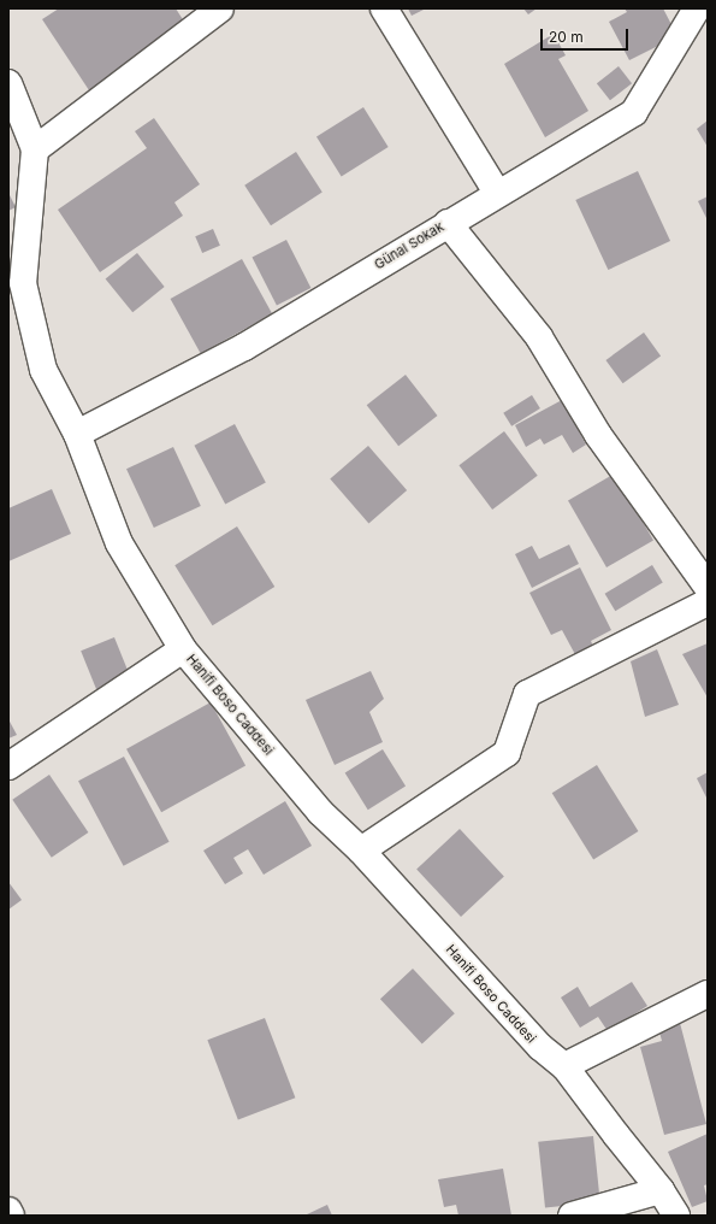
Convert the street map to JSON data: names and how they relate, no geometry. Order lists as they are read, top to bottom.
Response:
{
  "streets": {
    "street": ["Günal Sokak", "Hanifi Boso Caddesi"]
  },
  "crossings": [
    ["Günal Sokak", "Hanifi Boso Caddesi"]
  ],
  "scale_bar": "20 m"
}
